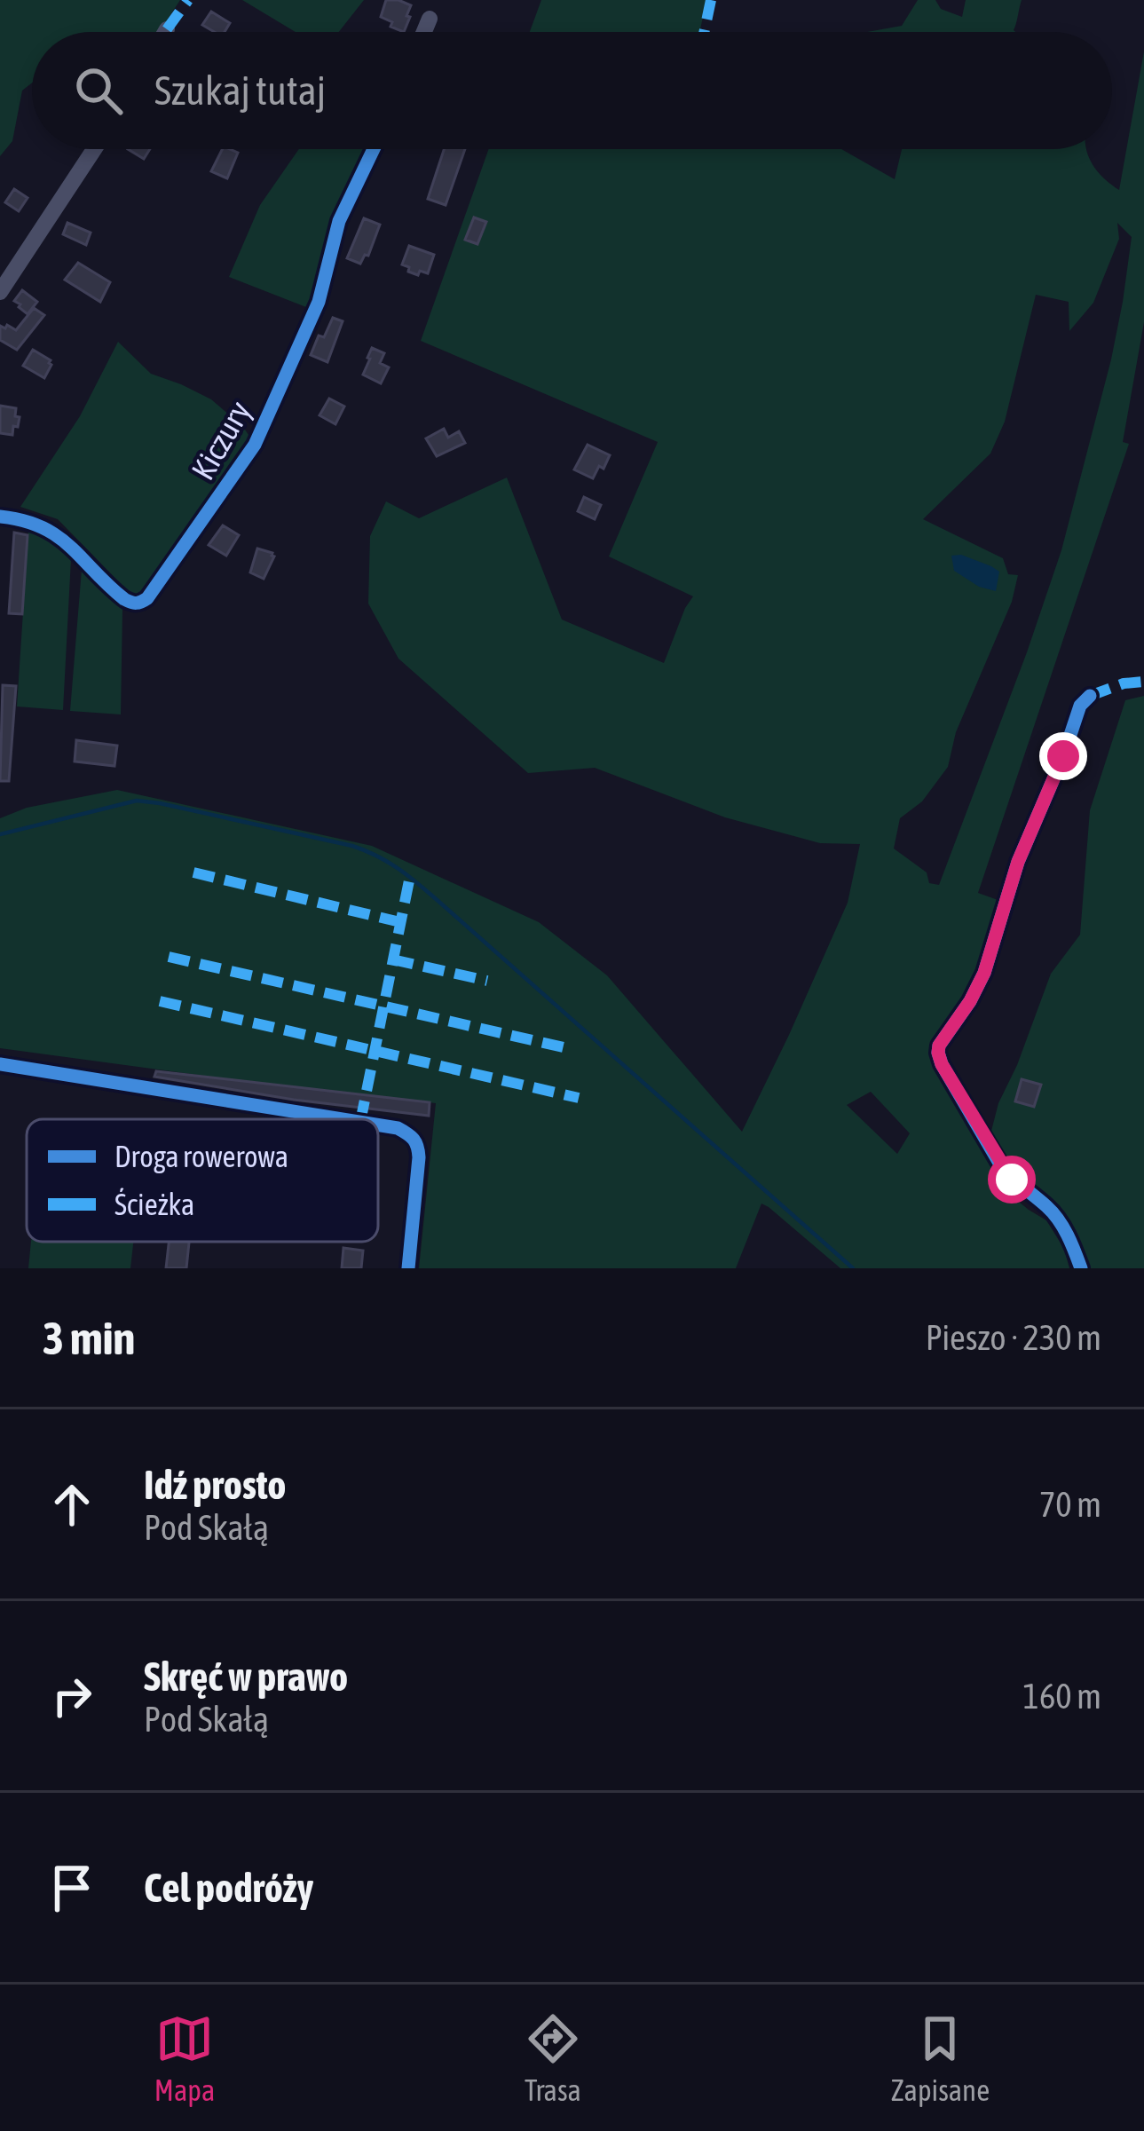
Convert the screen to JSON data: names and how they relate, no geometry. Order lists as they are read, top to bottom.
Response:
{
  "streets": {
    "street": ["Kiczury"]
  },
  "legend": ["Droga rowerowa", "Ścieżka"],
  "page": {
    "search": "Szukaj tutaj",
    "heading": ["3 min", "Pieszo · 230 m"],
    "list": [
      ["Idź prosto", "Pod Skałą", "70 m"],
      ["Skręć w prawo", "Pod Skałą", "160 m"],
      "Cel podróży"
    ],
    "nav": ["Mapa", "Trasa", "Zapisane"]
  }
}
